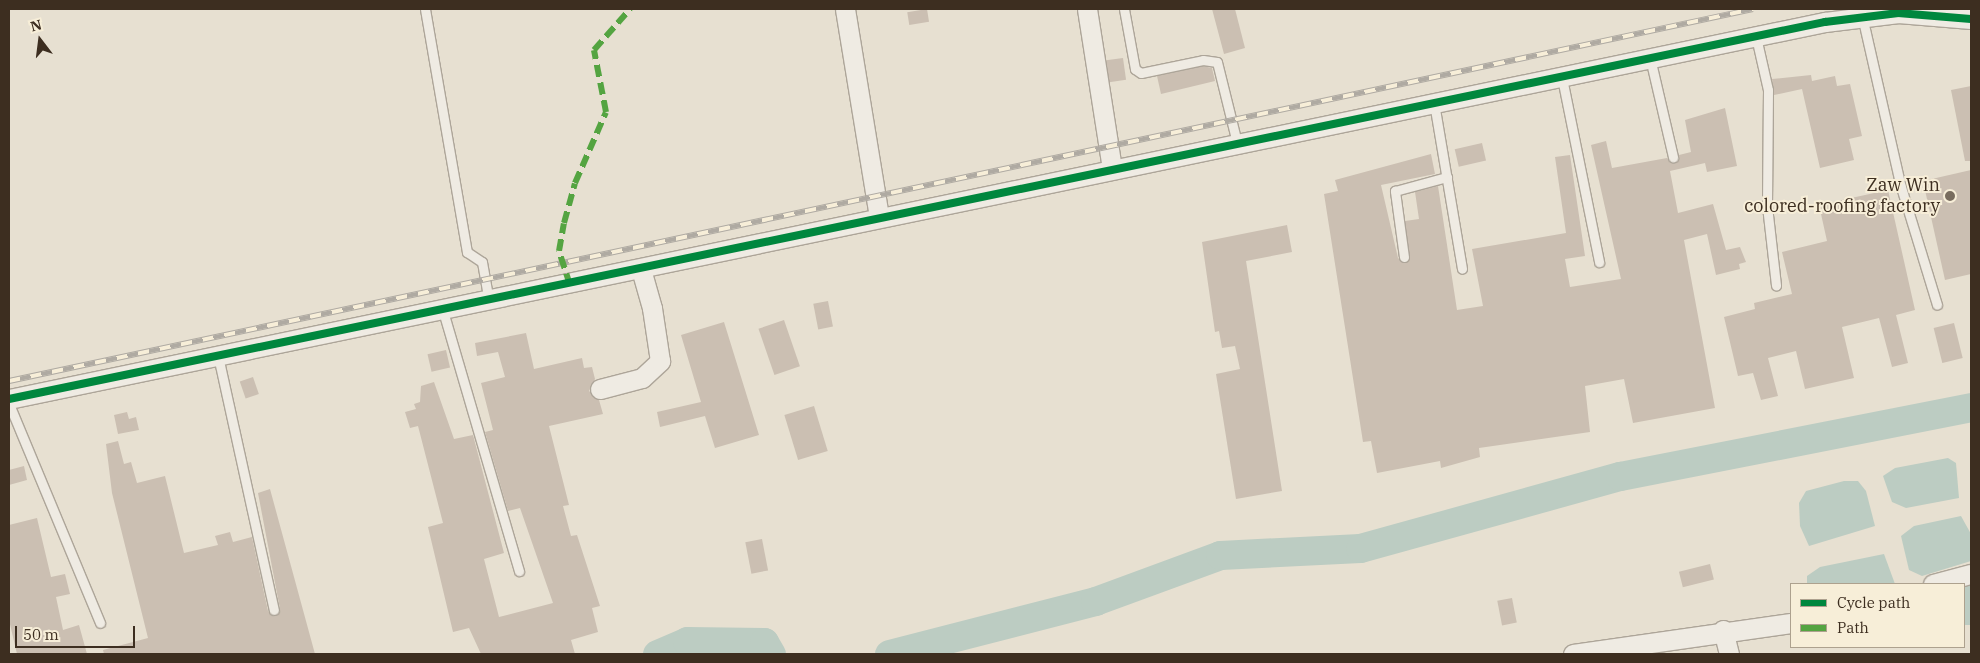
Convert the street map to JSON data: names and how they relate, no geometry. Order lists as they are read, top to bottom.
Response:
{
  "places": ["Zaw Win colored-roofing factory"],
  "legend": ["Cycle path", "Path"],
  "scale_bar": "50 m",
  "north": "top"
}
